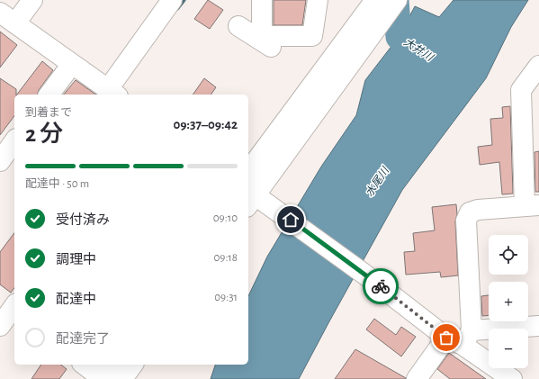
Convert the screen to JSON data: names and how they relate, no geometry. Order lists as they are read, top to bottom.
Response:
{
  "water": ["大井川", "水尾川"],
  "page": {
    "heading": ["2 分", "到着まで", "09:37–09:42"],
    "bar": "配達中 · 50 m",
    "list": [
      ["受付済み", "09:10"],
      ["調理中", "09:18"],
      ["配達中", "09:31"],
      "配達完了"
    ],
    "map_buttons": ["+", "−"]
  }
}
